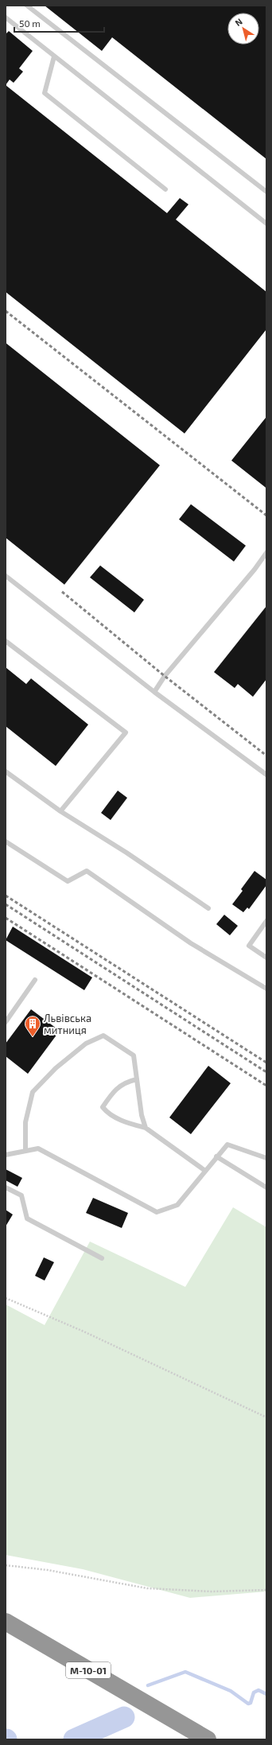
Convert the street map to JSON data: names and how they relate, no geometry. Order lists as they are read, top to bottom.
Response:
{
  "streets": {
    "highway": ["М-10-01"]
  },
  "places": {
    "building": ["Львівська митниця"]
  },
  "scale_bar": "50 m",
  "north": "top left"
}
